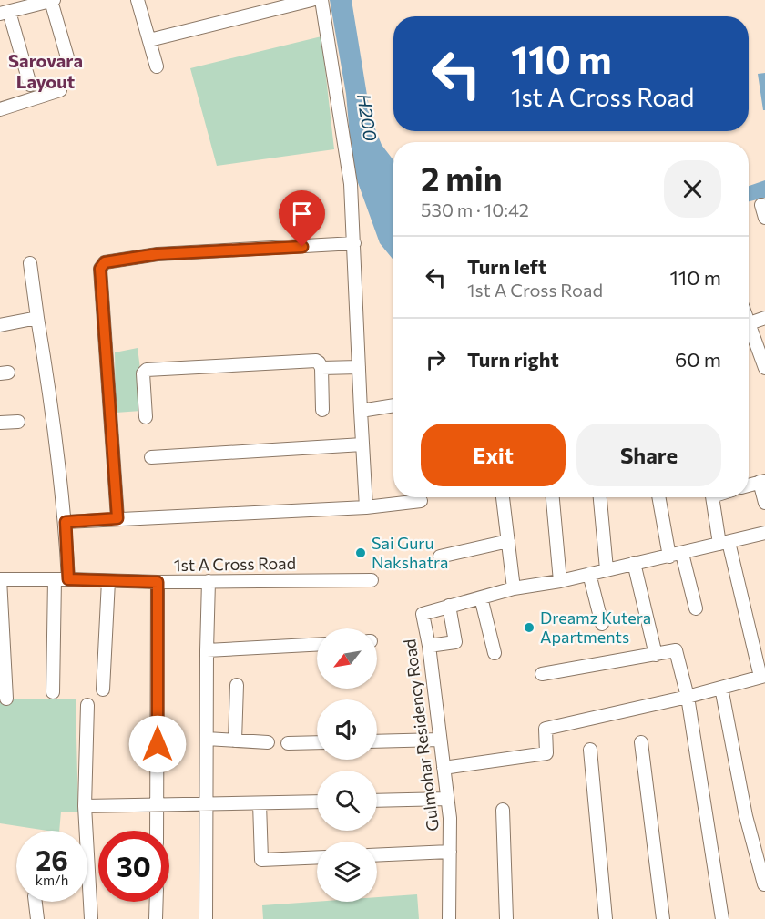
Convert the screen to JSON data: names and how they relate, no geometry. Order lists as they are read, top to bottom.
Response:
{
  "streets": {
    "street": ["1st A Cross Road", "Gulmohar Residency Road"]
  },
  "districts": ["Sarovara Layout"],
  "water": ["H200"],
  "places": ["Sai Guru Nakshatra", "Dreamz Kutera Apartments"],
  "north": "bottom left",
  "page": {
    "turn": ["110 m", "1st A Cross Road"],
    "heading": ["2 min", "530 m · 10:42"],
    "list": [
      {
        "name": "Turn left",
        "note": "1st A Cross Road",
        "value": "110 m"
      },
      {
        "name": "Turn right",
        "value": "60 m"
      }
    ],
    "buttons": ["Exit", "Share"],
    "speed": "26 km/h",
    "limit": "30"
  }
}
